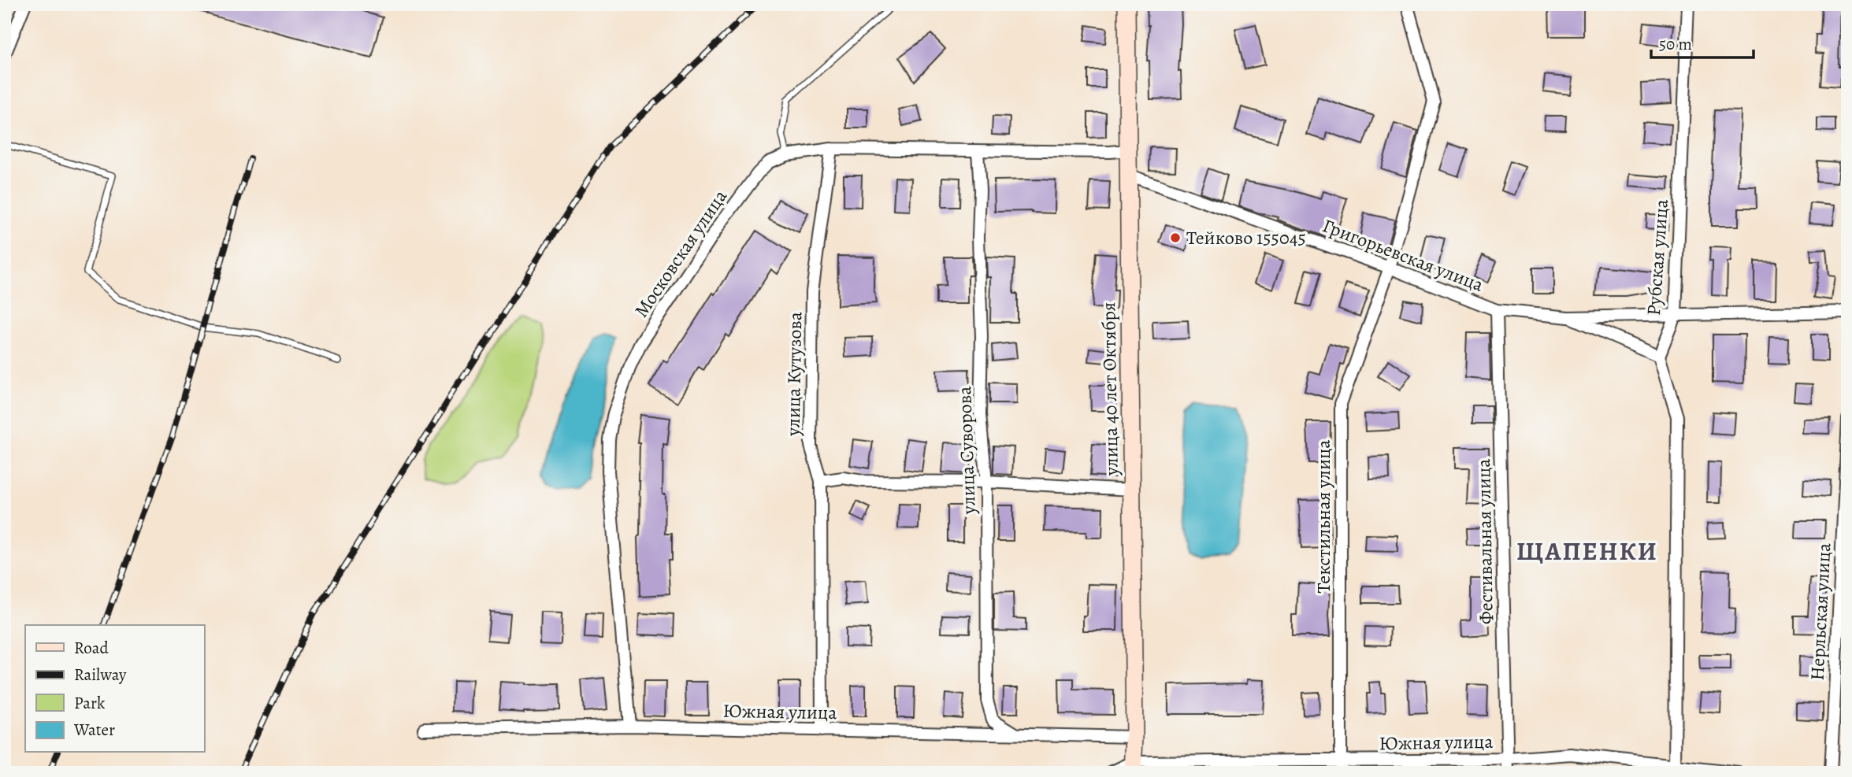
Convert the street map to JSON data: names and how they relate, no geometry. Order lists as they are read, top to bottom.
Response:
{
  "streets": {
    "street": [
      "Московская улица",
      "Григорьевская улица",
      "Рубская улица",
      "улица Кутузова",
      "улица 40 лет Октября",
      "улица Суворова",
      "Текстильная улица",
      "Фестивальная улица",
      "Нерльская улица",
      "Южная улица"
    ]
  },
  "crossings": [
    ["Московская улица", "улица Кутузова"],
    ["Московская улица", "улица 40 лет Октября"],
    ["Московская улица", "улица Суворова"],
    ["Московская улица", "Южная улица"],
    ["Григорьевская улица", "Рубская улица"],
    ["Григорьевская улица", "улица 40 лет Октября"],
    ["Григорьевская улица", "Текстильная улица"],
    ["Григорьевская улица", "Фестивальная улица"],
    ["улица Кутузова", "Южная улица"],
    ["улица 40 лет Октября", "Южная улица"],
    ["улица Суворова", "Южная улица"],
    ["Текстильная улица", "Южная улица"],
    ["Фестивальная улица", "Южная улица"]
  ],
  "districts": ["ЩАПЕНКИ"],
  "places": ["Тейково 155045"],
  "legend": [
    "Road",
    "Railway",
    "Park",
    "Water"
  ],
  "scale_bar": "50 m"
}
